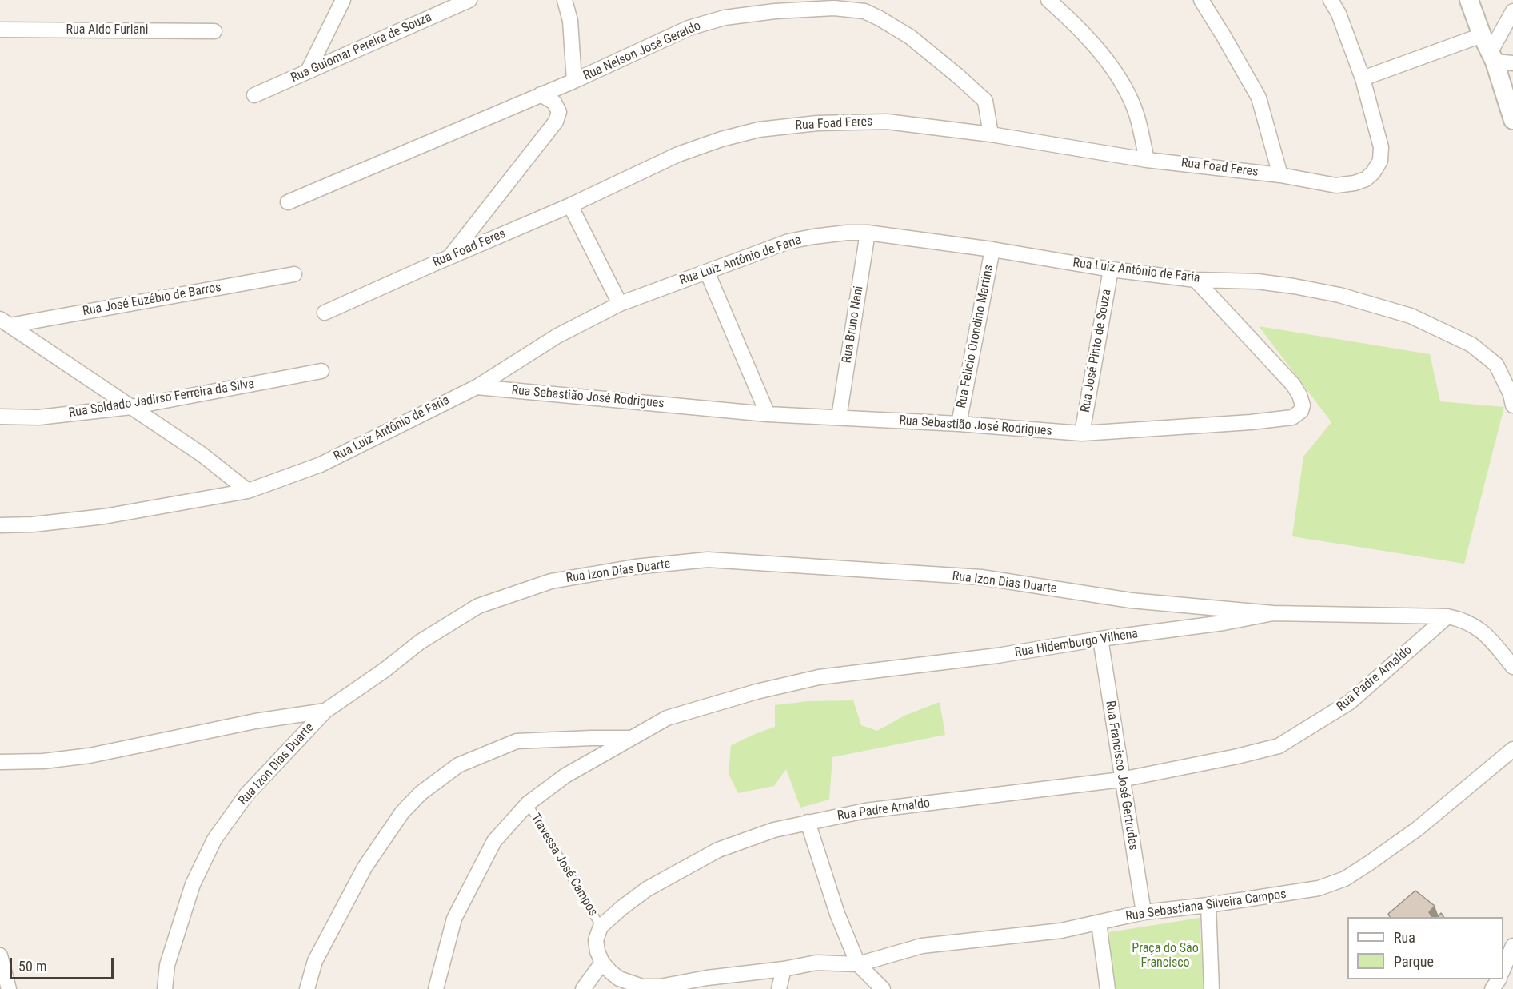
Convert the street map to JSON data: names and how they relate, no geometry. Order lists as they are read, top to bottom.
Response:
{
  "streets": {
    "street": [
      "Rua Aldo Furlani",
      "Rua Guiomar Pereira de Souza",
      "Rua Nelson José Geraldo",
      "Rua Foad Feres",
      "Rua Luiz Antônio de Faria",
      "Rua José Euzébio de Barros",
      "Rua Bruno Nani",
      "Rua Felicio Orondino Martins",
      "Rua José Pinto de Souza",
      "Rua Sebastião José Rodrigues",
      "Rua Soldado Jadirso Ferreira da Silva",
      "Rua Izon Dias Duarte",
      "Rua Hidemburgo Vilhena",
      "Rua Padre Arnaldo",
      "Rua Francisco José Gertrudes",
      "Rua Sebastiana Silveira Campos"
    ],
    "lane": ["Travessa José Campos"]
  },
  "crossings": [
    ["Rua Nelson José Geraldo", "Rua Foad Feres"],
    ["Rua Luiz Antônio de Faria", "Rua Bruno Nani"],
    ["Rua Luiz Antônio de Faria", "Rua Felicio Orondino Martins"],
    ["Rua Luiz Antônio de Faria", "Rua José Pinto de Souza"],
    ["Rua Luiz Antônio de Faria", "Rua Sebastião José Rodrigues"],
    ["Rua Bruno Nani", "Rua Sebastião José Rodrigues"],
    ["Rua Felicio Orondino Martins", "Rua Sebastião José Rodrigues"],
    ["Rua José Pinto de Souza", "Rua Sebastião José Rodrigues"],
    ["Rua Izon Dias Duarte", "Rua Hidemburgo Vilhena"],
    ["Rua Hidemburgo Vilhena", "Rua Padre Arnaldo"],
    ["Rua Hidemburgo Vilhena", "Rua Francisco José Gertrudes"],
    ["Rua Hidemburgo Vilhena", "Travessa José Campos"],
    ["Rua Padre Arnaldo", "Rua Francisco José Gertrudes"],
    ["Rua Padre Arnaldo", "Travessa José Campos"],
    ["Rua Francisco José Gertrudes", "Rua Sebastiana Silveira Campos"]
  ],
  "parks": ["Praça do São Francisco"],
  "legend": ["Rua", "Parque"],
  "scale_bar": "50 m"
}
